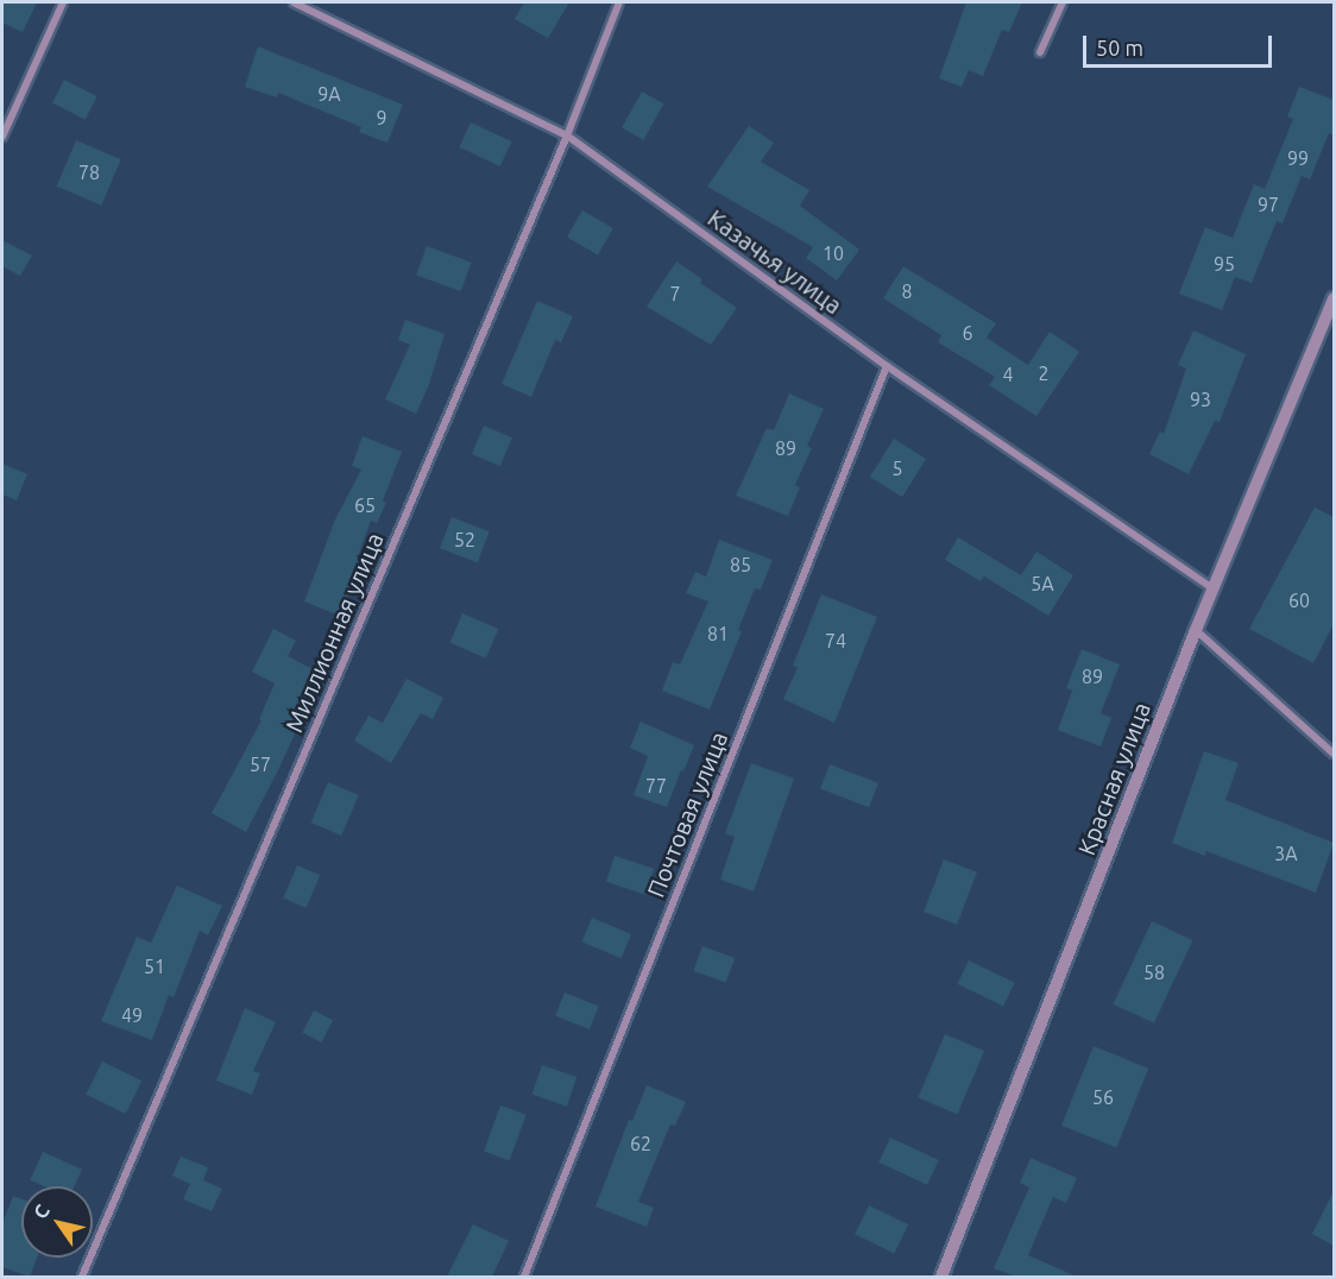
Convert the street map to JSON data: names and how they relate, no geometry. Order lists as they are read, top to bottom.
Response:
{
  "streets": {
    "street": [
      "Казачья улица",
      "Миллионная улица",
      "Красная улица",
      "Почтовая улица"
    ]
  },
  "crossings": [
    ["Казачья улица", "Миллионная улица"],
    ["Казачья улица", "Красная улица"],
    ["Казачья улица", "Почтовая улица"]
  ],
  "house_numbers": [
    "9А",
    "9",
    "99",
    "78",
    "97",
    "10",
    "95",
    "8",
    "7",
    "6",
    "2",
    "4",
    "93",
    "89",
    "5",
    "65",
    "52",
    "85",
    "5А",
    "60",
    "81",
    "74",
    "89",
    "57",
    "77",
    "3А",
    "51",
    "58",
    "49",
    "56",
    "62"
  ],
  "scale_bar": "50 m",
  "north": "top left"
}
